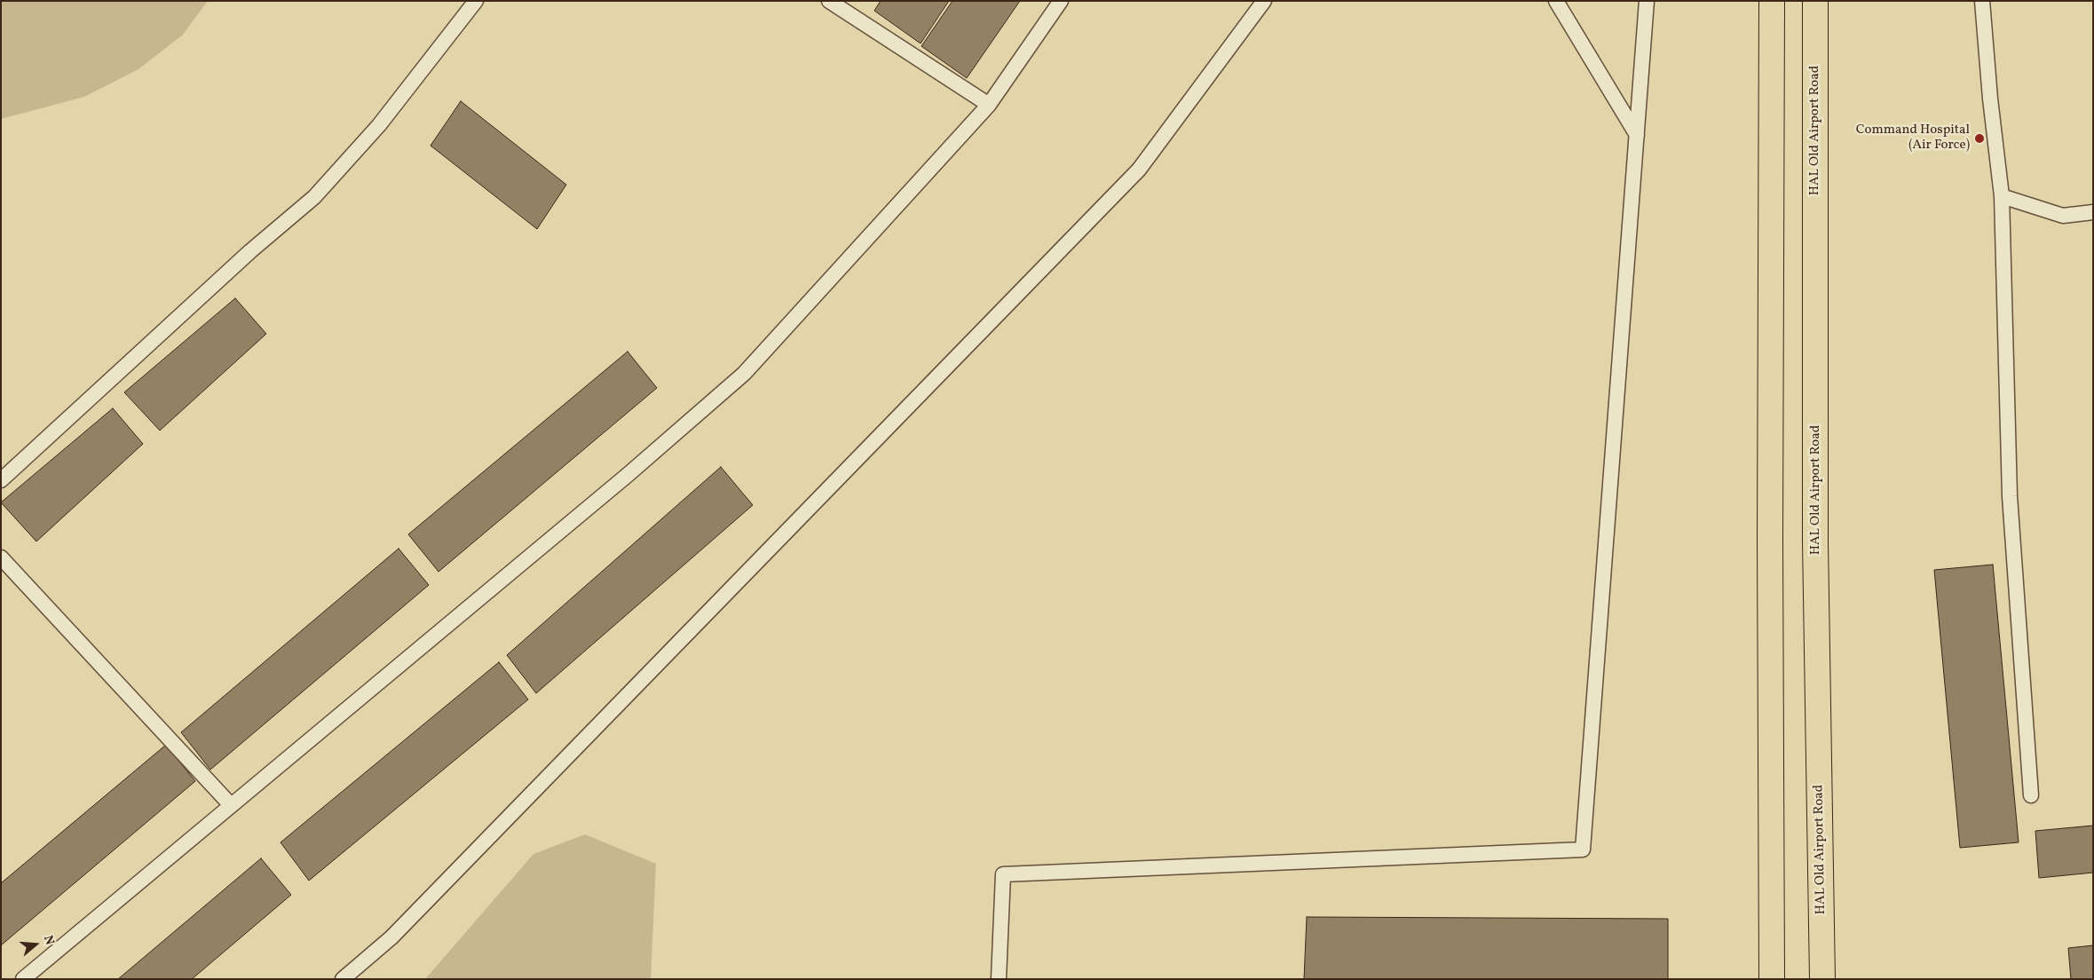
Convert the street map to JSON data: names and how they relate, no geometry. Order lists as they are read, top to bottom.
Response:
{
  "streets": {
    "main road": ["HAL Old Airport Road"]
  },
  "places": ["Command Hospital (Air Force)"],
  "north": "right"
}
